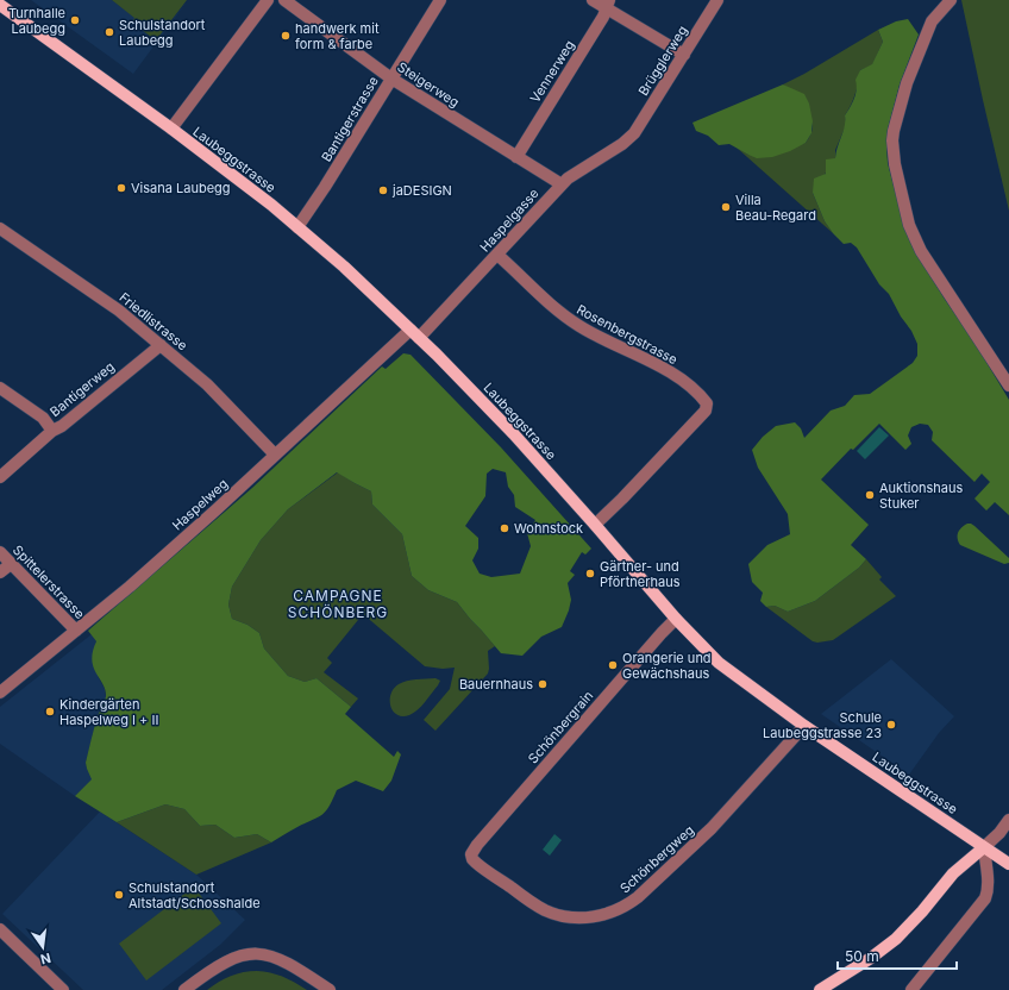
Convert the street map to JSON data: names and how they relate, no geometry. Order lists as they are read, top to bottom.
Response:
{
  "streets": {
    "main road": ["Laubeggstrasse"],
    "street": [
      "Brügglerweg",
      "Vennerweg",
      "Steigerweg",
      "Bantigerstrasse",
      "Haspelgasse",
      "Friedlistrasse",
      "Rosenbergstrasse",
      "Bantigerweg",
      "Haspelweg",
      "Spittelerstrasse",
      "Schönbergrain",
      "Schönbergweg"
    ]
  },
  "crossings": [
    ["Brügglerweg", "Haspelgasse"],
    ["Vennerweg", "Steigerweg"],
    ["Steigerweg", "Bantigerstrasse"],
    ["Steigerweg", "Haspelgasse"],
    ["Bantigerstrasse", "Laubeggstrasse"],
    ["Laubeggstrasse", "Haspelgasse"],
    ["Laubeggstrasse", "Rosenbergstrasse"],
    ["Laubeggstrasse", "Haspelweg"],
    ["Laubeggstrasse", "Schönbergrain"],
    ["Laubeggstrasse", "Schönbergweg"],
    ["Haspelgasse", "Rosenbergstrasse"],
    ["Haspelgasse", "Haspelweg"],
    ["Friedlistrasse", "Bantigerweg"],
    ["Friedlistrasse", "Haspelweg"],
    ["Haspelweg", "Spittelerstrasse"],
    ["Schönbergrain", "Schönbergweg"]
  ],
  "districts": ["CAMPAGNE SCHÖNBERG"],
  "places": [
    "Turnhalle Laubegg",
    "Schulstandort Laubegg",
    "handwerk mit form & farbe",
    "Visana Laubegg",
    "jaDESIGN",
    "Villa Beau-Regard",
    "Auktionshaus Stuker",
    "Wohnstock",
    "Gärtner- und Pförtnerhaus",
    "Orangerie und Gewächshaus",
    "Bauernhaus",
    "Kindergärten Haspelweg I + II",
    "Schule Laubeggstrasse 23",
    "Schulstandort Altstadt/Schosshalde"
  ],
  "scale_bar": "50 m",
  "north": "bottom"
}
